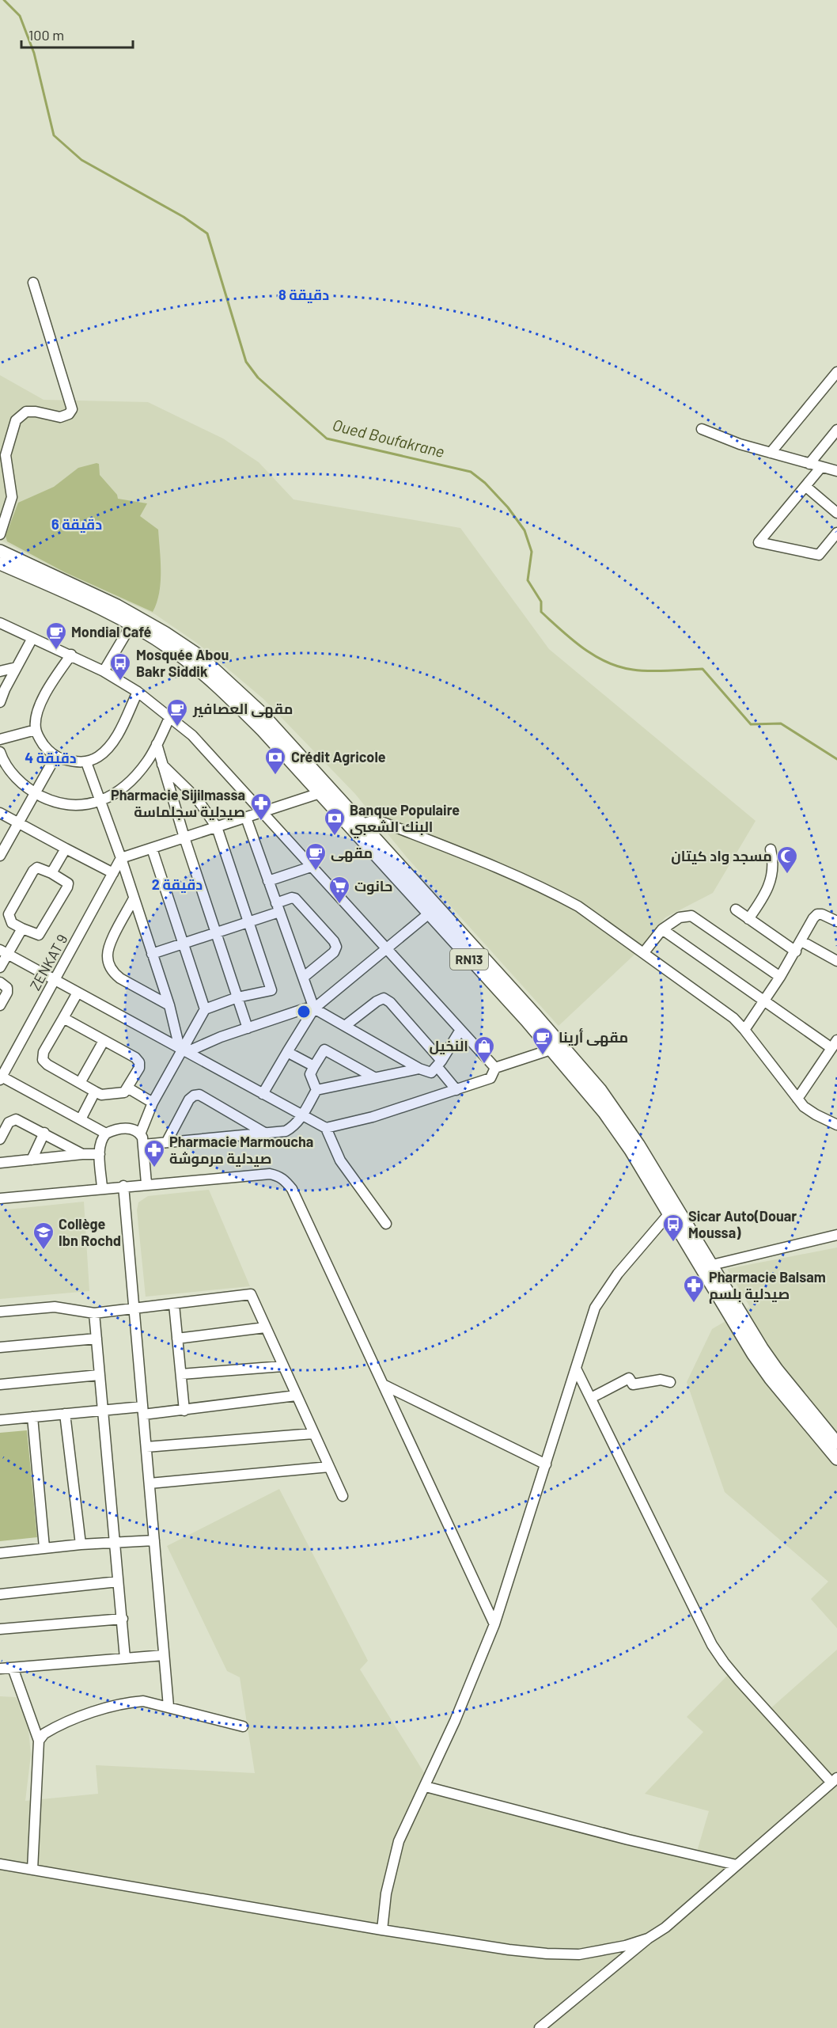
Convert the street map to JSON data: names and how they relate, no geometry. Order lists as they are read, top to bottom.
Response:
{
  "streets": {
    "main road": ["RN13"],
    "street": ["ZENKAT 9"]
  },
  "water": ["Oued Boufakrane"],
  "places": {
    "cafe": [
      "Mondial Café",
      "مقهى العصافير",
      "مقهى",
      "مقهى أرينا"
    ],
    "bus stop": ["Mosquée Abou Bakr Siddik", "Sicar Auto(Douar Moussa)"],
    "bank": ["Crédit Agricole", "Banque Populaire البنك الشعبي"],
    "pharmacy": ["Pharmacie Sijilmassa صيدلية سجلماسة", "Pharmacie Marmoucha صيدلية مرموشة", "Pharmacie Balsam صيدلية بلسم"],
    "mosque": ["مسجد واد كيتان"],
    "supermarket": ["حانوت"],
    "shop": ["النخيل"],
    "school or university": ["Collège Ibn Rochd"]
  },
  "scale_bar": "100 m",
  "rings": [
    "8 دقيقة",
    "6 دقيقة",
    "4 دقيقة",
    "2 دقيقة"
  ]
}
